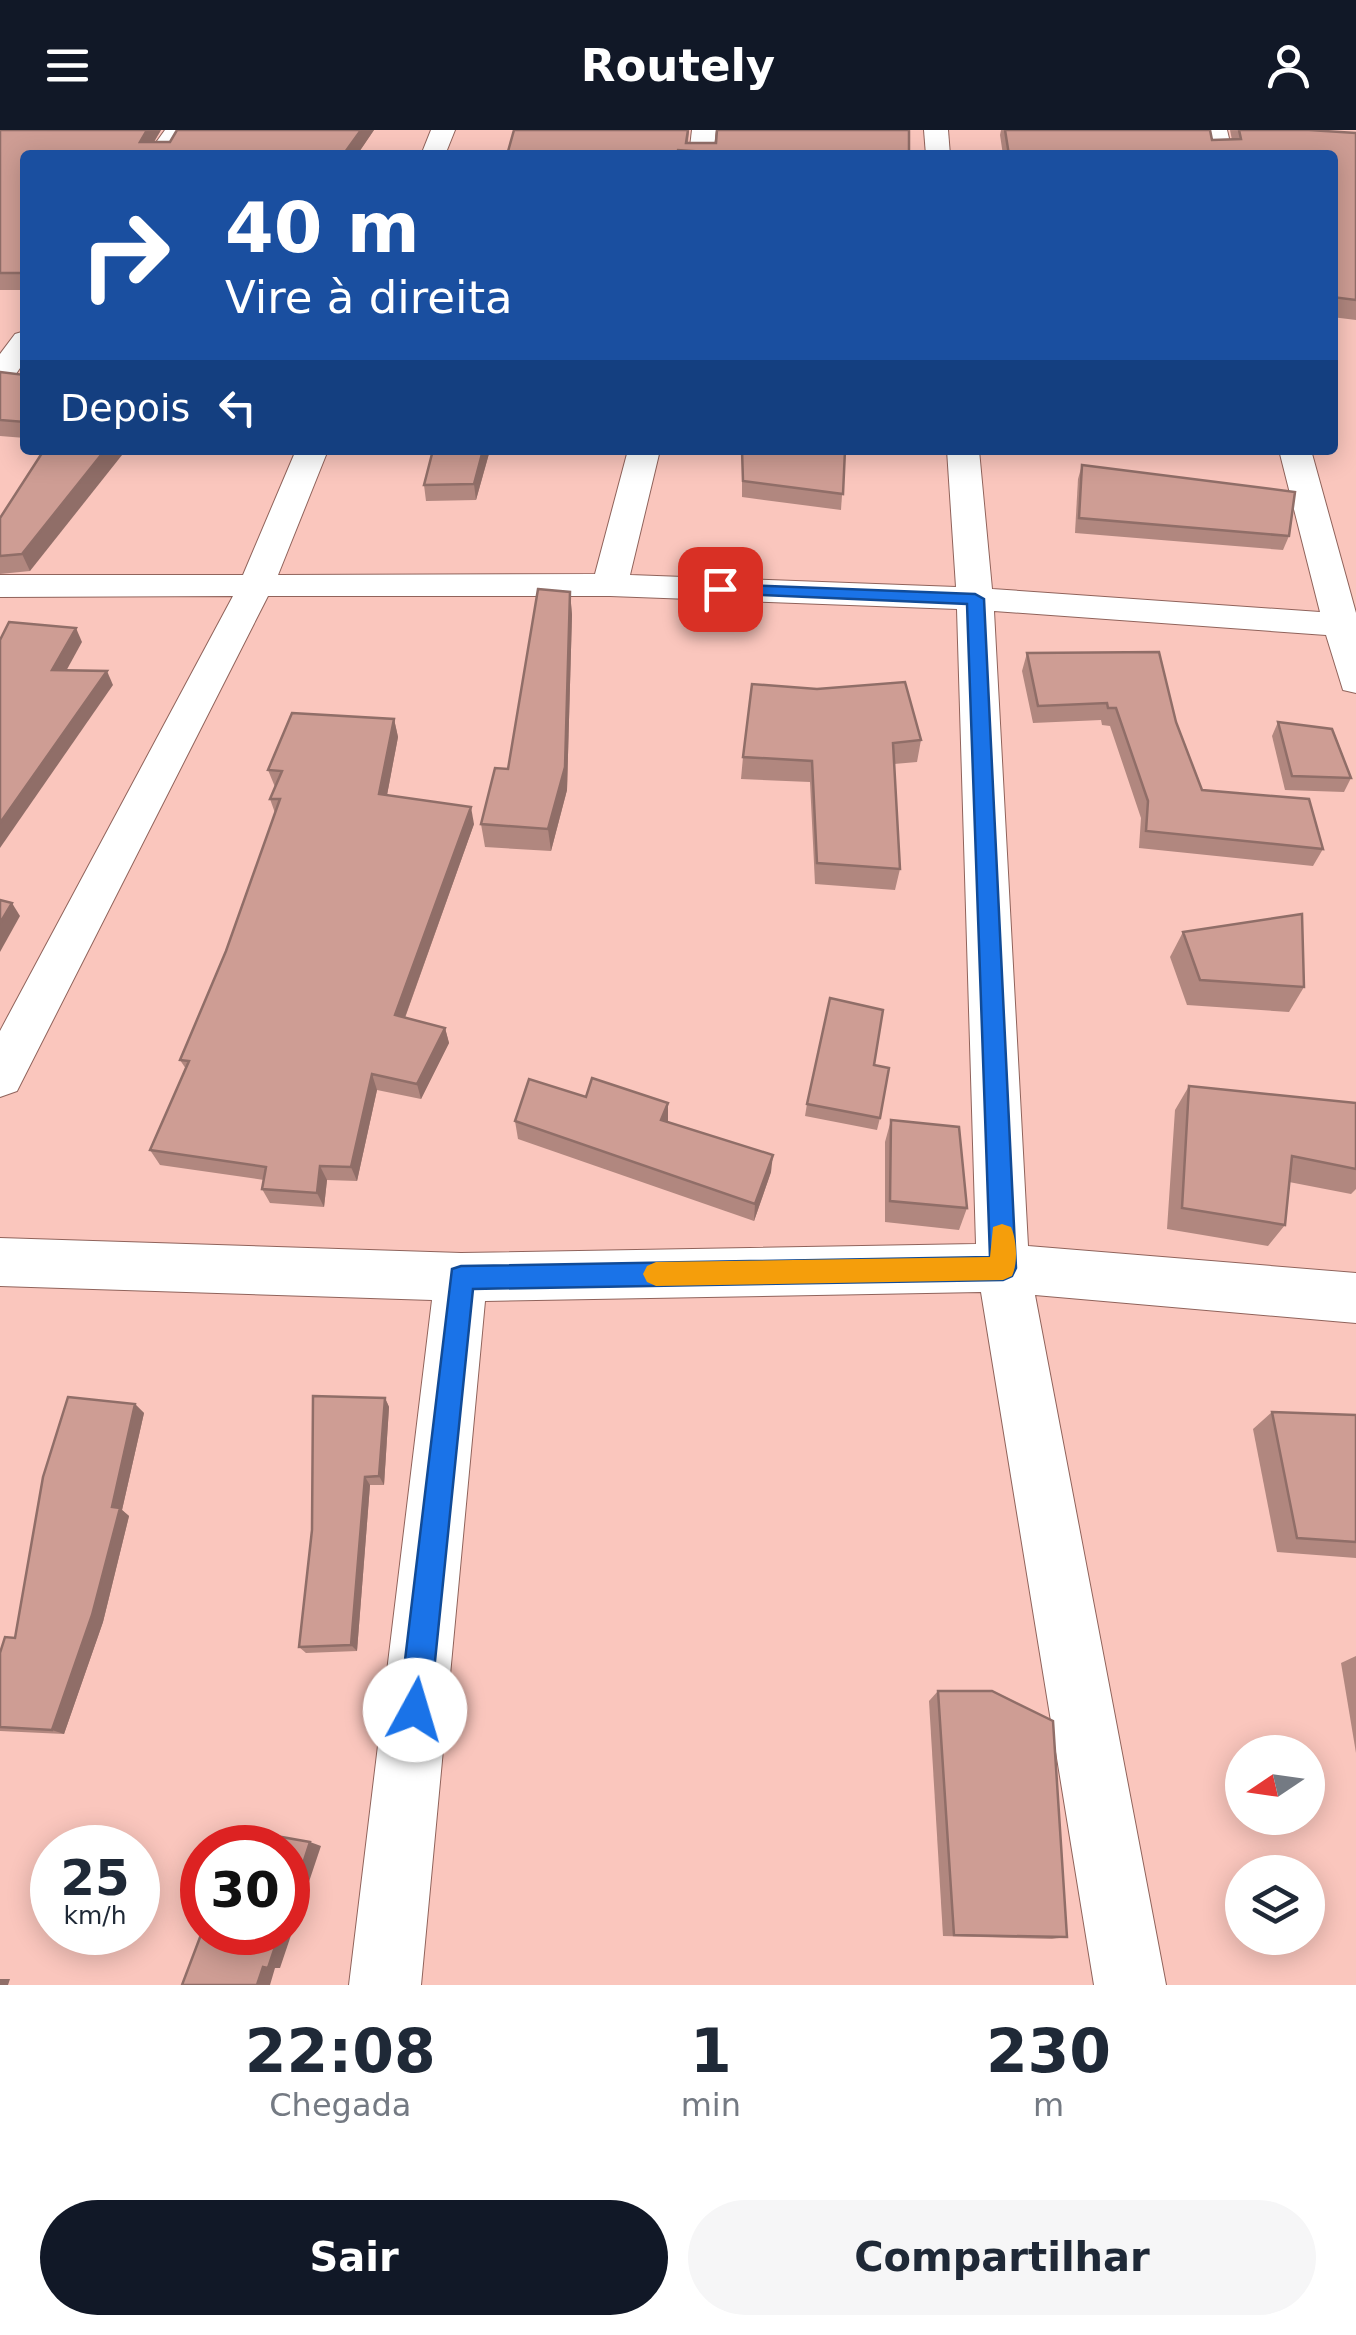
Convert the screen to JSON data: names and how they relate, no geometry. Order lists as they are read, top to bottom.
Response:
{
  "north": "left",
  "page": {
    "header": "Routely",
    "turn": ["40 m", "Vire à direita"],
    "then": "Depois",
    "speed": "25 km/h",
    "limit": "30",
    "eta": [
      "22:08",
      "Chegada",
      "1",
      "min",
      "230",
      "m"
    ],
    "buttons": ["Sair", "Compartilhar"]
  }
}
